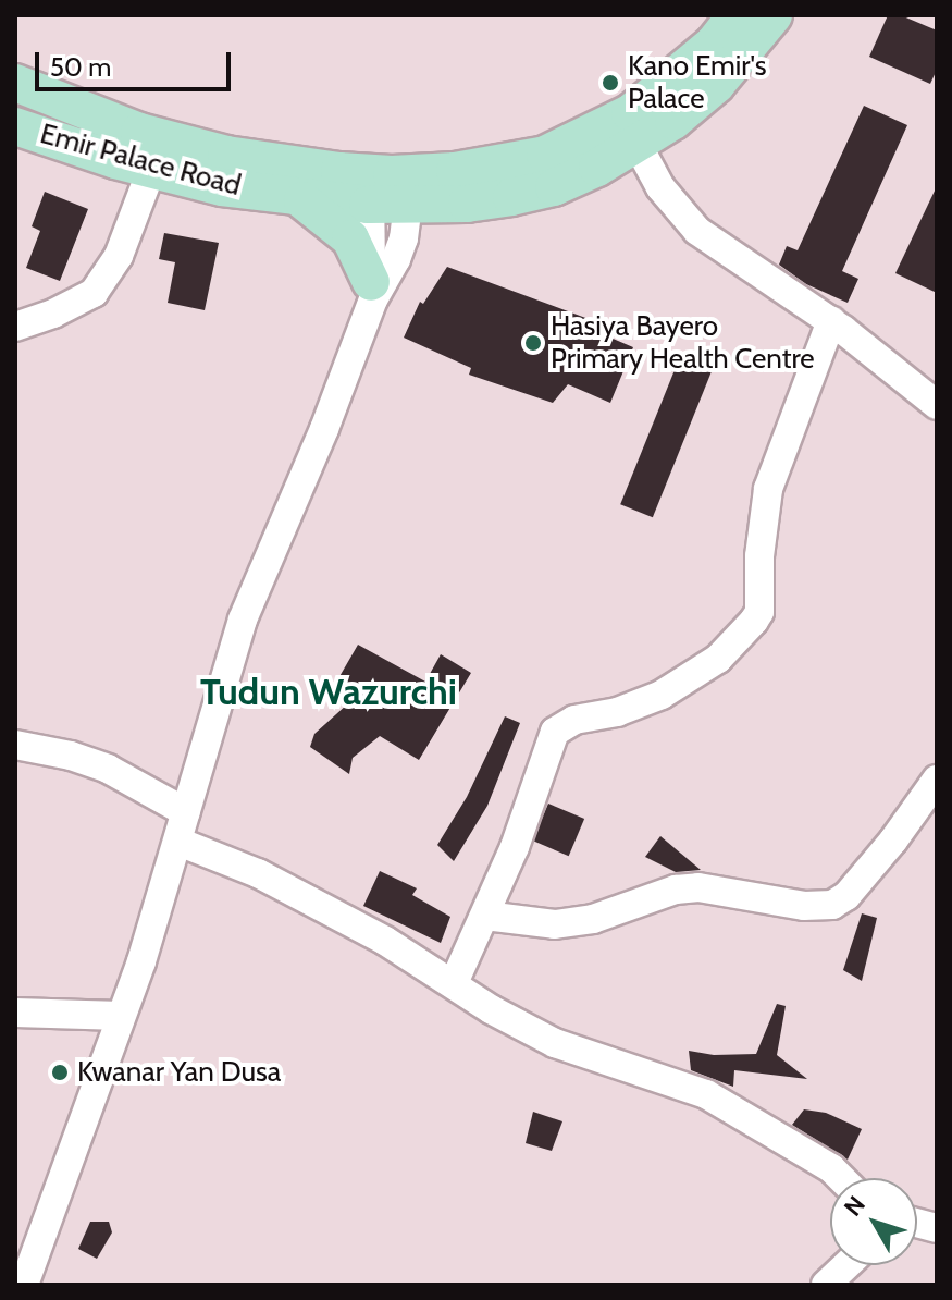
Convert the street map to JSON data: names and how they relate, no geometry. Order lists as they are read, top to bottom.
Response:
{
  "streets": {
    "main road": ["Emir Palace Road"]
  },
  "districts": ["Tudun Wazurchi"],
  "places": ["Kano Emir's Palace", "Hasiya Bayero Primary Health Centre", "Kwanar Yan Dusa"],
  "scale_bar": "50 m",
  "north": "top left"
}
